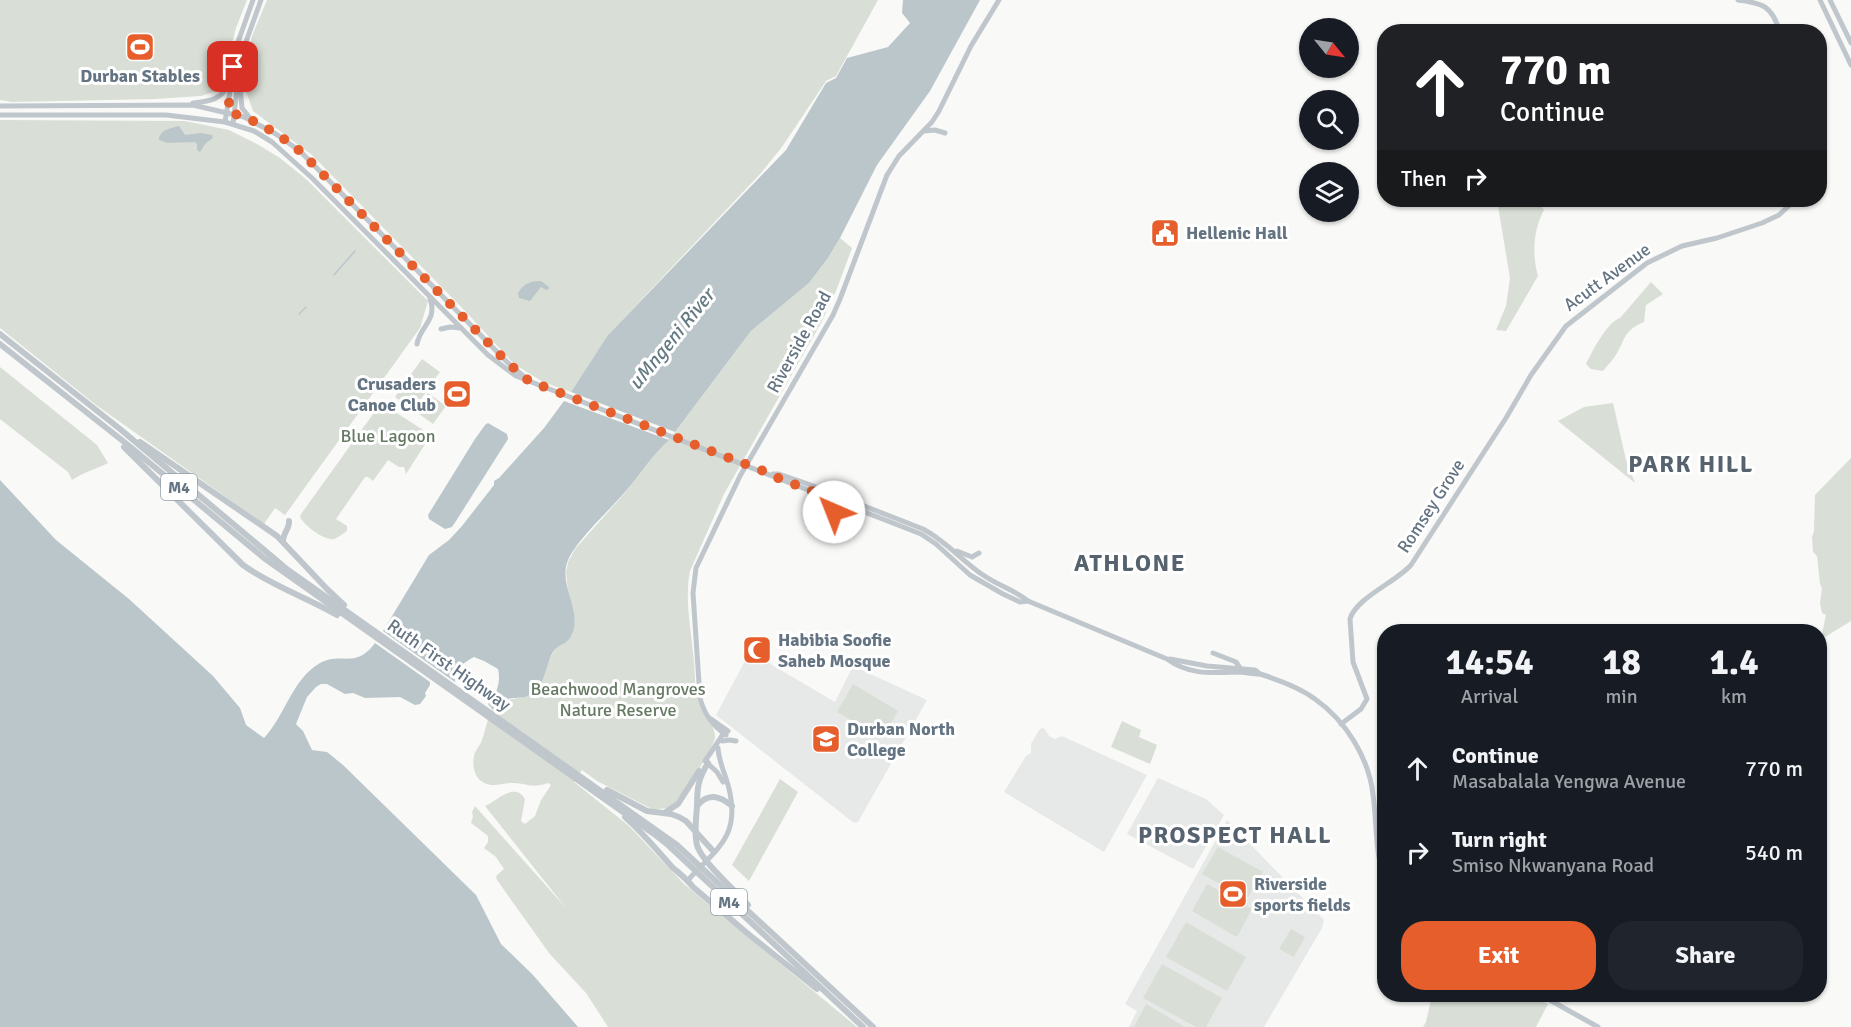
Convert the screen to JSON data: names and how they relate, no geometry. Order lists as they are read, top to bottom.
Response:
{
  "streets": {
    "highway": ["M4", "Ruth First Highway"],
    "main road": ["Acutt Avenue", "Riverside Road", "Romsey Grove"]
  },
  "crossings": [
    ["Acutt Avenue", "Romsey Grove"]
  ],
  "districts": ["PARK HILL", "ATHLONE", "PROSPECT HALL"],
  "water": ["uMngeni River"],
  "parks": ["Blue Lagoon", "Beachwood Mangroves Nature Reserve"],
  "places": {
    "sports": ["Durban Stables", "Crusaders Canoe Club", "Riverside sports fields"],
    "public building": ["Hellenic Hall"],
    "mosque": ["Habibia Soofie Saheb Mosque"],
    "school or university": ["Durban North College"]
  },
  "north": "bottom right",
  "page": {
    "turn": ["770 m", "Continue"],
    "then": "Then",
    "eta": [
      "14:54",
      "Arrival",
      "18",
      "min",
      "1.4",
      "km"
    ],
    "list": [
      {
        "name": "Continue",
        "note": "Masabalala Yengwa Avenue",
        "value": "770 m"
      },
      {
        "name": "Turn right",
        "note": "Smiso Nkwanyana Road",
        "value": "540 m"
      }
    ],
    "buttons": ["Exit", "Share"]
  }
}
